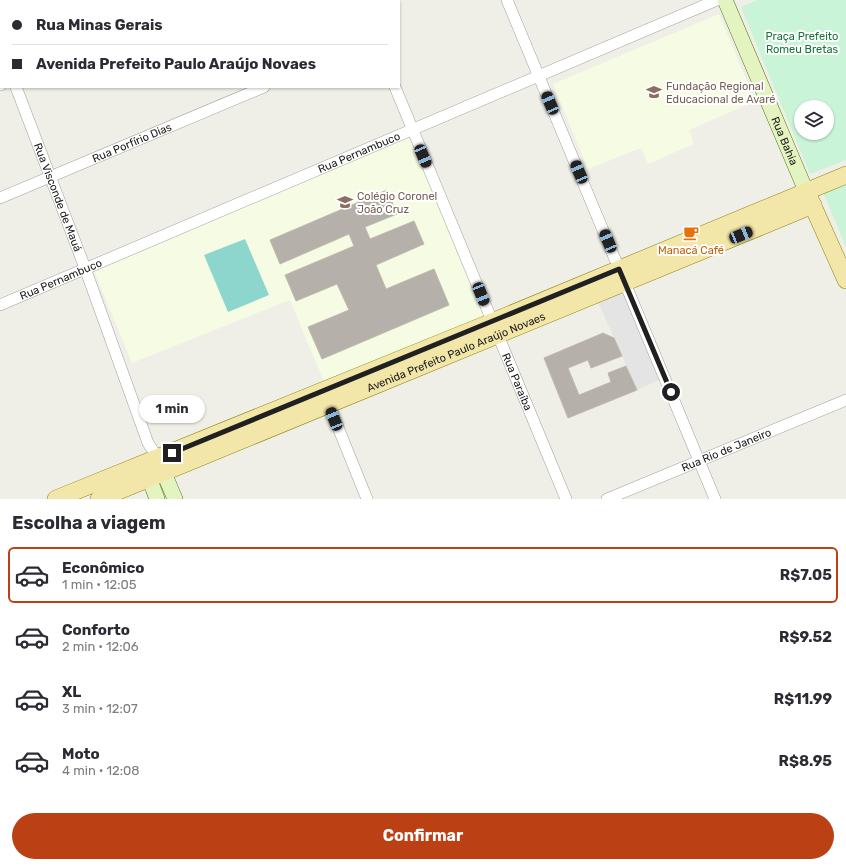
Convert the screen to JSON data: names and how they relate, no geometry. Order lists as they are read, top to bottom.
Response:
{
  "streets": {
    "main road": ["Rua Bahia", "Avenida Prefeito Paulo Araújo Novaes"],
    "street": [
      "Rua Porfírio Dias",
      "Rua Pernambuco",
      "Rua Visconde de Mauá",
      "Rua Paraíba",
      "Rua Rio de Janeiro"
    ]
  },
  "crossings": [
    ["Rua Bahia", "Avenida Prefeito Paulo Araújo Novaes"],
    ["Rua Porfírio Dias", "Rua Visconde de Mauá"],
    ["Rua Pernambuco", "Rua Visconde de Mauá"],
    ["Rua Pernambuco", "Rua Paraíba"],
    ["Rua Visconde de Mauá", "Avenida Prefeito Paulo Araújo Novaes"],
    ["Avenida Prefeito Paulo Araújo Novaes", "Rua Paraíba"]
  ],
  "parks": ["Praça Prefeito Romeu Bretas"],
  "places": {
    "school or university": ["Fundação Regional Educacional de Avaré", "Colégio Coronel João Cruz"],
    "cafe": ["Manacá Café"]
  },
  "page": {
    "banner": ["Rua Minas Gerais", "Avenida Prefeito Paulo Araújo Novaes"],
    "bubble": "1 min",
    "heading": "Escolha a viagem",
    "list": [
      {
        "name": "Econômico",
        "note": "1 min · 12:05",
        "value": "R$7.05"
      },
      {
        "name": "Conforto",
        "note": "2 min · 12:06",
        "value": "R$9.52"
      },
      {
        "name": "XL",
        "note": "3 min · 12:07",
        "value": "R$11.99"
      },
      {
        "name": "Moto",
        "note": "4 min · 12:08",
        "value": "R$8.95"
      }
    ],
    "buttons": "Confirmar"
  }
}
